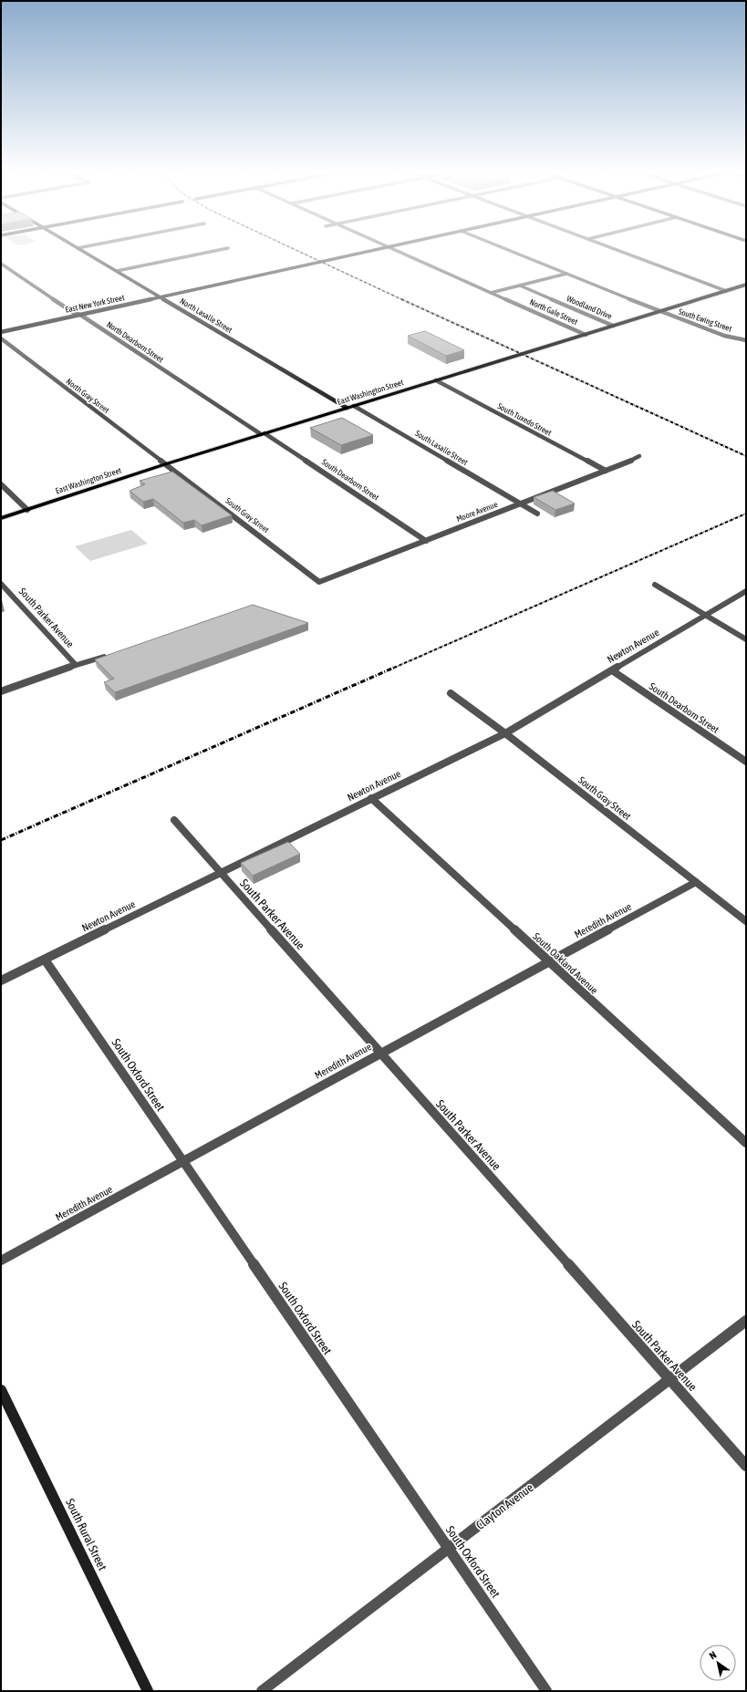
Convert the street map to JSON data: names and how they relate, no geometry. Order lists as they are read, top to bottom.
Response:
{
  "streets": {
    "main road": [
      "East New York Street",
      "North Lasalle Street",
      "East Washington Street",
      "South Rural Street"
    ],
    "street": [
      "Woodland Drive",
      "North Gale Street",
      "South Ewing Street",
      "North Dearborn Street",
      "North Gray Street",
      "South Tuxedo Street",
      "South Lasalle Street",
      "South Dearborn Street",
      "Moore Avenue",
      "South Gray Street",
      "South Parker Avenue",
      "Newton Avenue",
      "Meredith Avenue",
      "South Oakland Avenue",
      "South Oxford Street",
      "Clayton Avenue"
    ]
  },
  "crossings": [
    ["East New York Street", "North Lasalle Street"],
    ["East New York Street", "North Dearborn Street"],
    ["Woodland Drive", "East Washington Street"],
    ["North Gale Street", "East Washington Street"],
    ["North Lasalle Street", "East Washington Street"],
    ["South Ewing Street", "East Washington Street"],
    ["North Dearborn Street", "East Washington Street"],
    ["North Dearborn Street", "South Dearborn Street"],
    ["East Washington Street", "North Gray Street"],
    ["East Washington Street", "South Tuxedo Street"],
    ["East Washington Street", "South Lasalle Street"],
    ["East Washington Street", "South Dearborn Street"],
    ["East Washington Street", "South Gray Street"],
    ["North Gray Street", "South Gray Street"],
    ["South Tuxedo Street", "Moore Avenue"],
    ["South Lasalle Street", "Moore Avenue"],
    ["South Dearborn Street", "Moore Avenue"],
    ["South Dearborn Street", "Newton Avenue"],
    ["Moore Avenue", "South Gray Street"],
    ["South Gray Street", "Newton Avenue"],
    ["South Gray Street", "Meredith Avenue"],
    ["South Parker Avenue", "Newton Avenue"],
    ["South Parker Avenue", "Meredith Avenue"],
    ["South Parker Avenue", "Clayton Avenue"],
    ["Newton Avenue", "South Oakland Avenue"],
    ["Newton Avenue", "South Oxford Street"],
    ["Meredith Avenue", "South Oakland Avenue"],
    ["Meredith Avenue", "South Oxford Street"],
    ["South Oxford Street", "Clayton Avenue"]
  ],
  "north": "top left"
}
